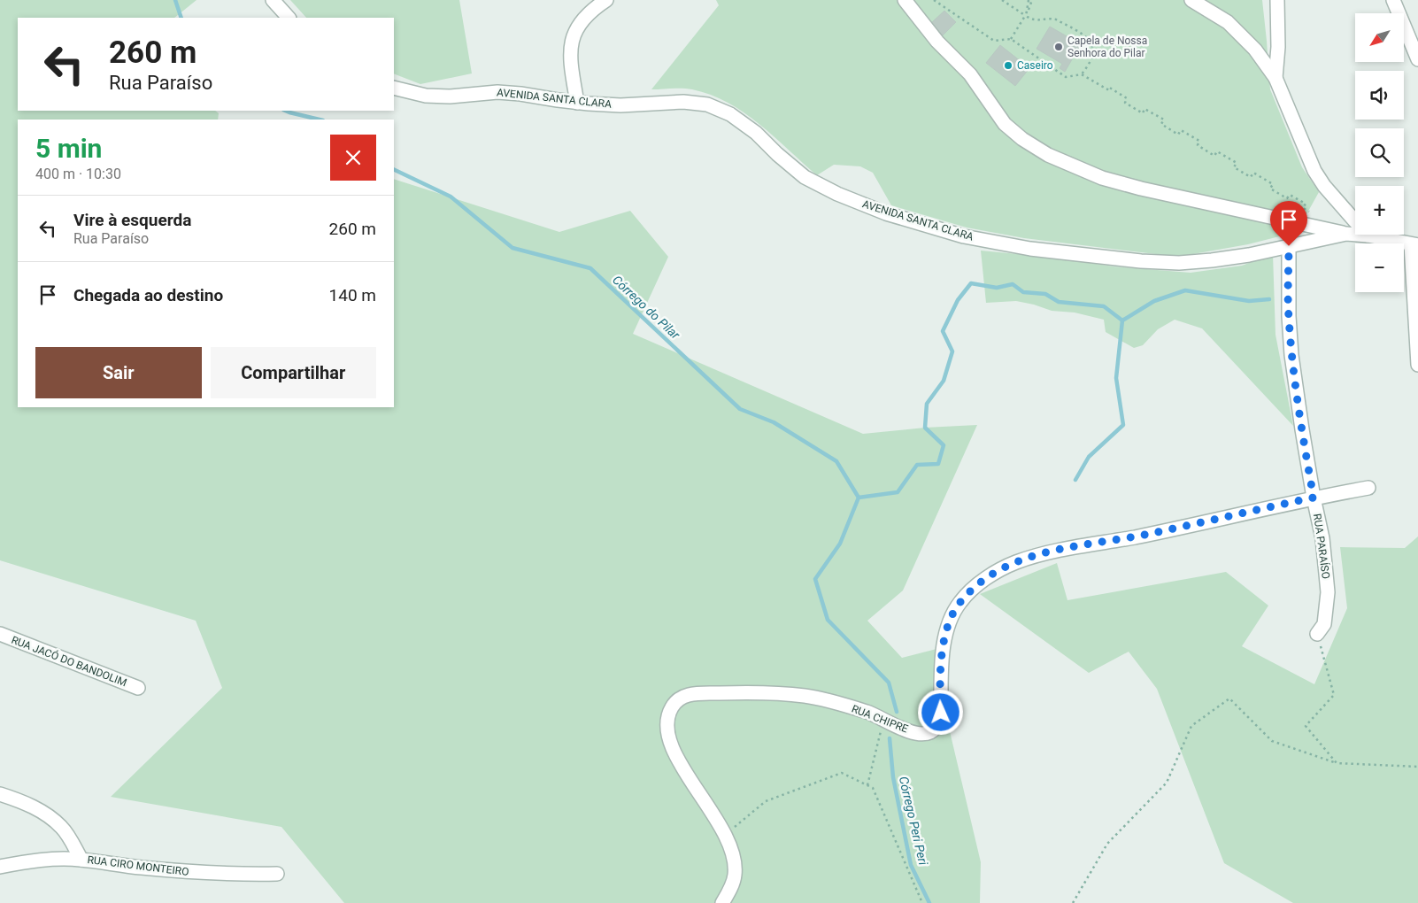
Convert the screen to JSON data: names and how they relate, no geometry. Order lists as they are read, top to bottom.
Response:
{
  "streets": {
    "street": [
      "AVENIDA SANTA CLARA",
      "RUA PARAÍSO",
      "RUA JACÓ DO BANDOLIM",
      "RUA CHIPRE",
      "RUA CIRO MONTEIRO"
    ]
  },
  "crossings": [
    ["AVENIDA SANTA CLARA", "RUA PARAÍSO"],
    ["RUA PARAÍSO", "RUA CHIPRE"]
  ],
  "water": ["Córrego do Pilar", "Córrego Peri Peri"],
  "places": ["Capela de Nossa Senhora do Pilar", "Caseiro"],
  "north": "bottom left",
  "page": {
    "map_buttons": ["+", "−"],
    "turn": ["260 m", "Rua Paraíso"],
    "heading": ["5 min", "400 m · 10:30"],
    "list": [
      {
        "name": "Vire à esquerda",
        "note": "Rua Paraíso",
        "value": "260 m"
      },
      {
        "name": "Chegada ao destino",
        "value": "140 m"
      }
    ],
    "buttons": ["Sair", "Compartilhar"]
  }
}
